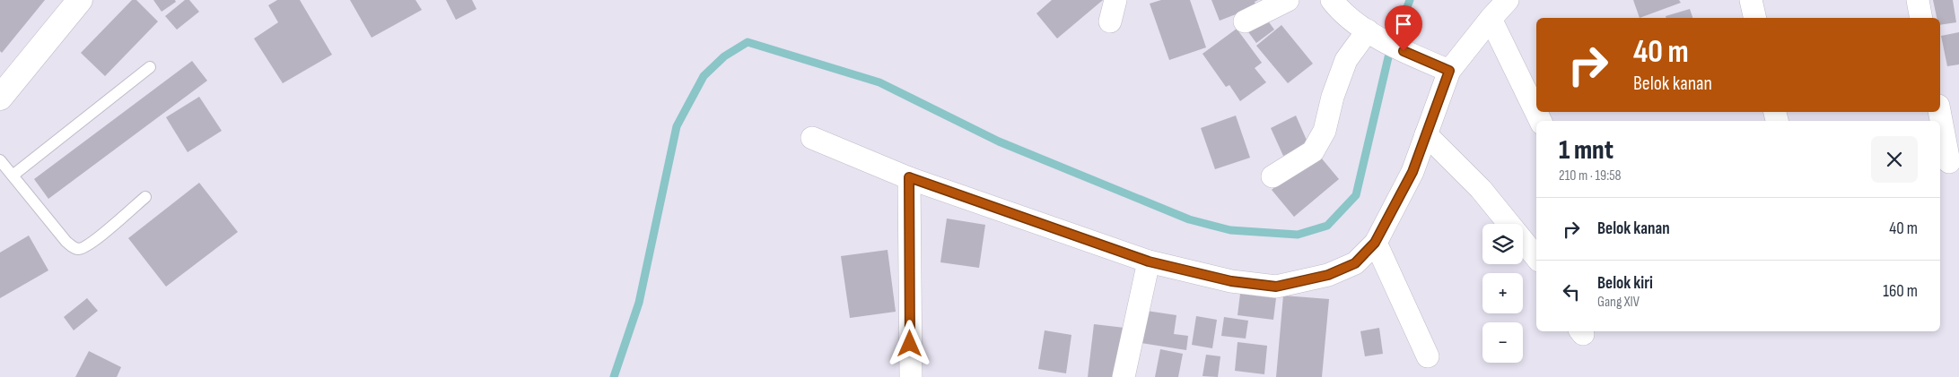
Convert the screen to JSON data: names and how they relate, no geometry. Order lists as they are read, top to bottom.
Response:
{
  "page": {
    "turn": ["40 m", "Belok kanan"],
    "heading": ["1 mnt", "210 m · 19:58"],
    "list": [
      {
        "name": "Belok kanan",
        "value": "40 m"
      },
      {
        "name": "Belok kiri",
        "note": "Gang XIV",
        "value": "160 m"
      }
    ],
    "map_buttons": ["+", "−"]
  }
}
